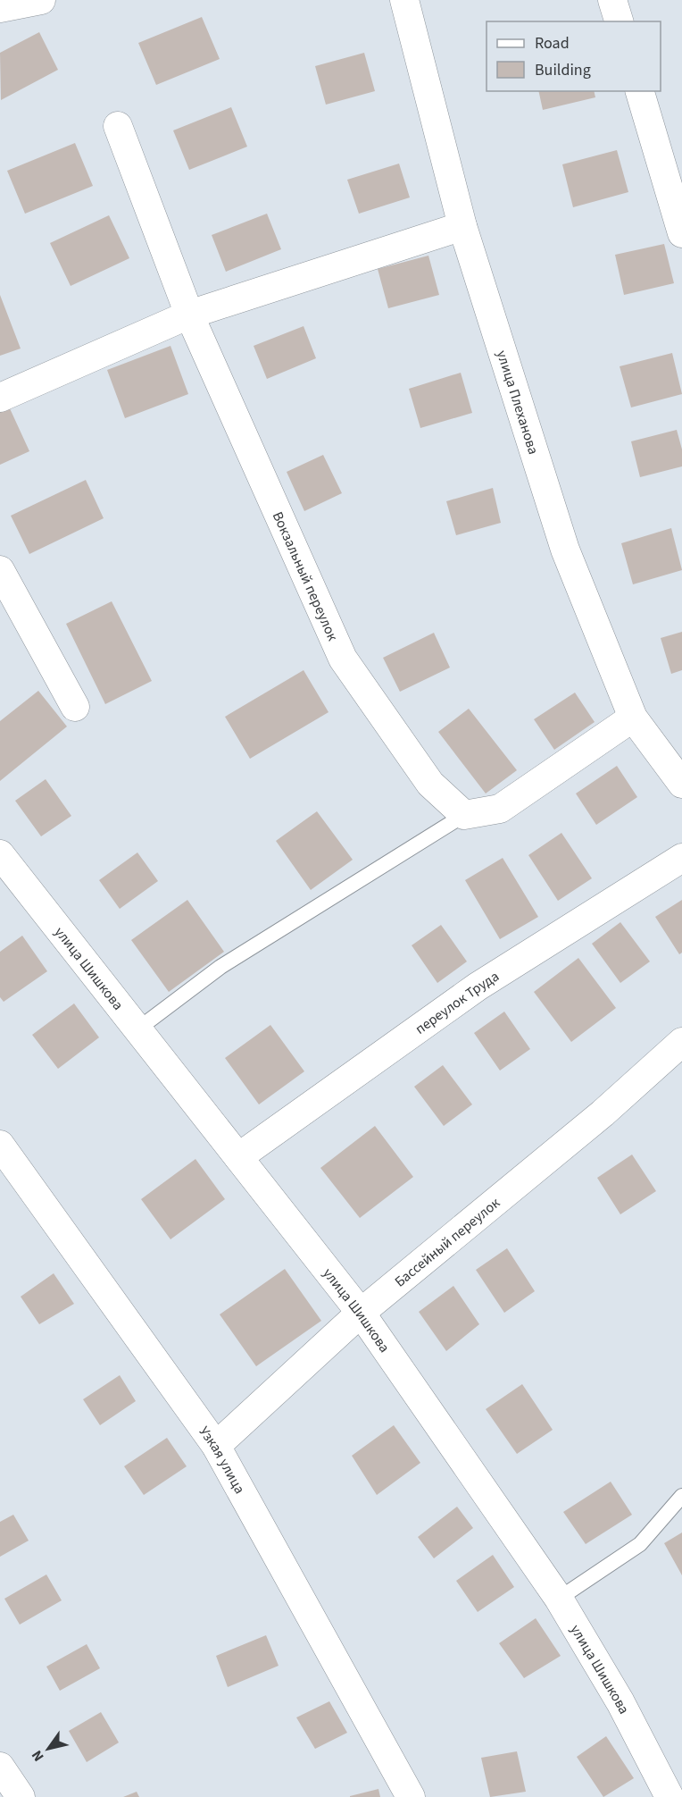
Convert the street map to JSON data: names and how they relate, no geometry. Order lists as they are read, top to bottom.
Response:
{
  "streets": {
    "street": [
      "улица Плеханова",
      "Вокзальный переулок",
      "улица Шишкова",
      "переулок Труда",
      "Бассейный переулок",
      "Узкая улица"
    ]
  },
  "crossings": [
    ["улица Шишкова", "переулок Труда"],
    ["улица Шишкова", "Бассейный переулок"],
    ["Бассейный переулок", "Узкая улица"]
  ],
  "legend": ["Road", "Building"],
  "north": "bottom left"
}
